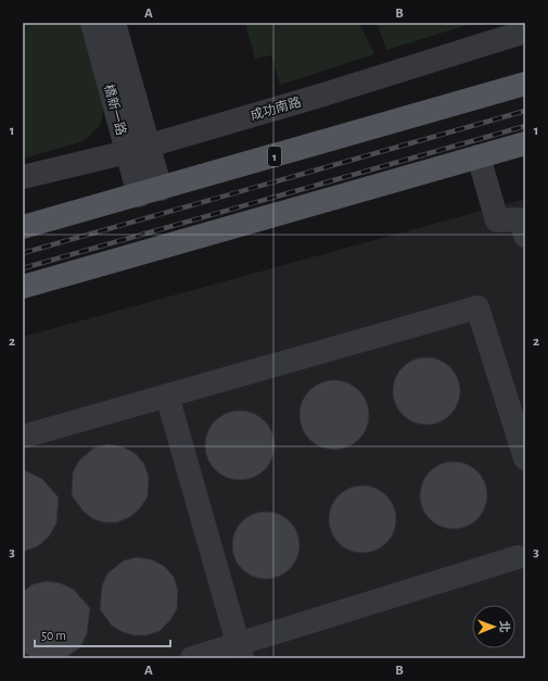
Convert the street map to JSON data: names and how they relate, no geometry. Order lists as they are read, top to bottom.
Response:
{
  "streets": {
    "main road": ["1"],
    "street": ["成功南路", "橋新一路"]
  },
  "crossings": [
    ["成功南路", "橋新一路"],
    ["橋新一路", "1"]
  ],
  "scale_bar": "50 m",
  "north": "right",
  "grid": {
    "columns": ["A", "B"],
    "rows": ["1", "2", "3"]
  }
}
